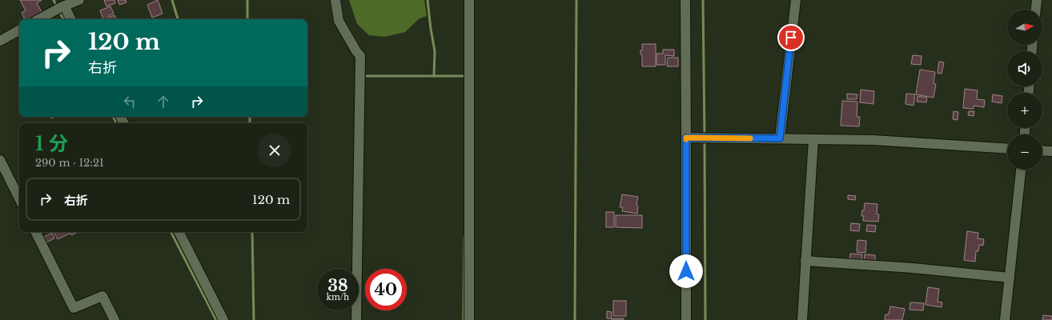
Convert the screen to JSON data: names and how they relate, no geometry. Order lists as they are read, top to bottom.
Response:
{
  "north": "right",
  "page": {
    "map_buttons": ["+", "−"],
    "turn": ["120 m", "右折"],
    "heading": ["1 分", "290 m · 12:21"],
    "list": [
      {
        "name": "右折",
        "value": "120 m"
      }
    ],
    "speed": "38 km/h",
    "limit": "40"
  }
}
